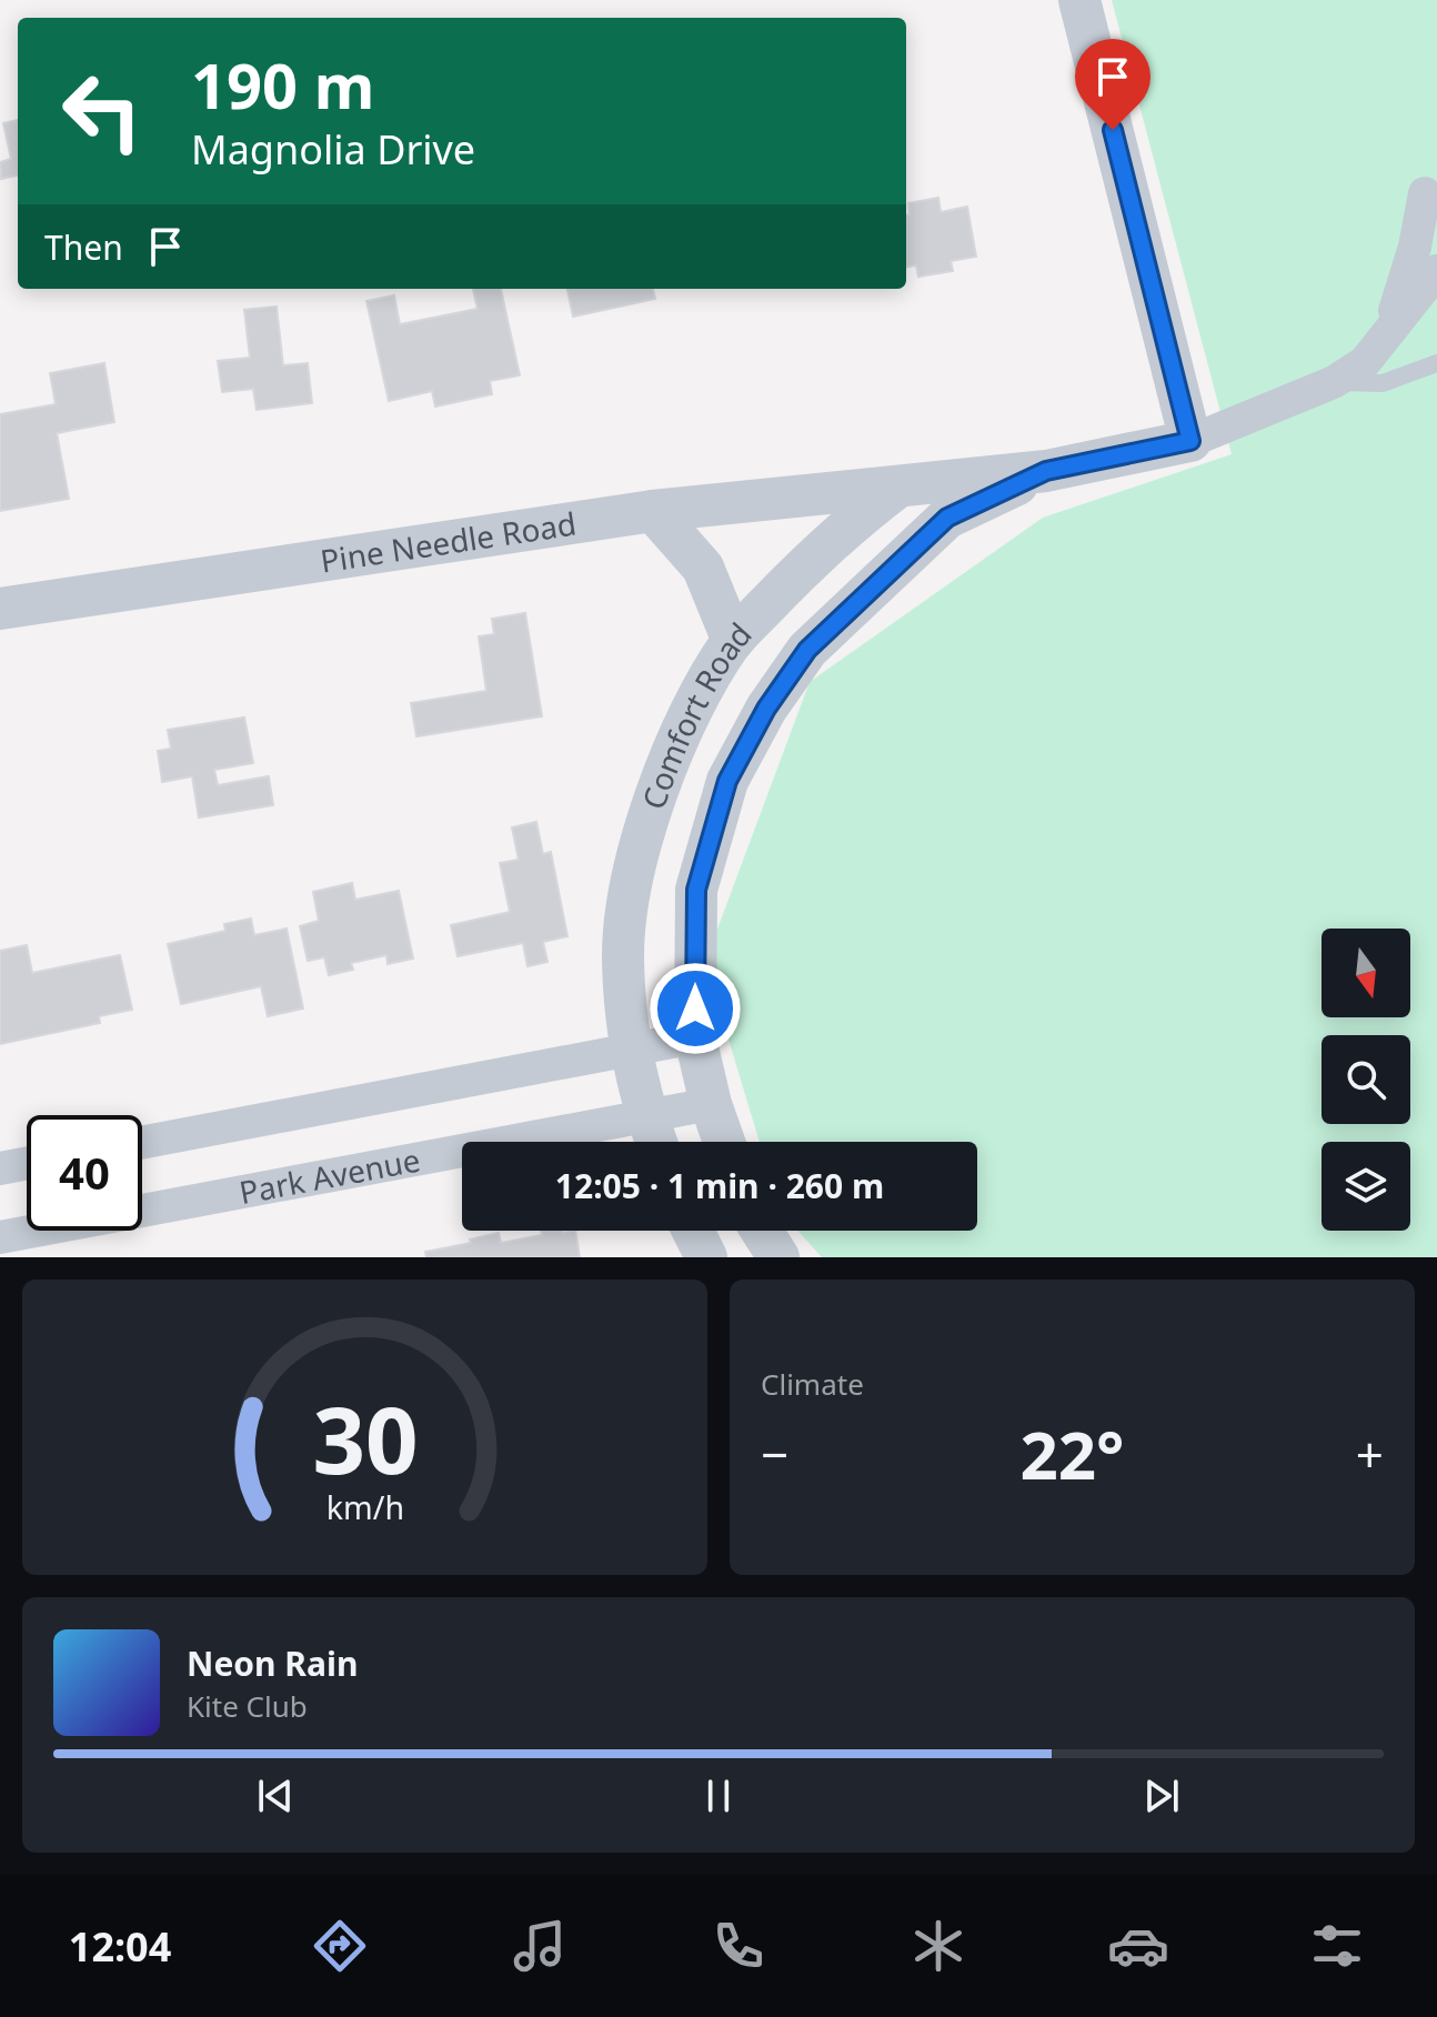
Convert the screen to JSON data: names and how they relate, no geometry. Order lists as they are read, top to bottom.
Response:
{
  "streets": {
    "street": ["Pine Needle Road", "Comfort Road", "Park Avenue"]
  },
  "crossings": [
    ["Pine Needle Road", "Comfort Road"],
    ["Comfort Road", "Park Avenue"]
  ],
  "north": "bottom",
  "page": {
    "turn": ["190 m", "Magnolia Drive"],
    "then": "Then",
    "limit": "40",
    "trip": "12:05 · 1 min · 260 m",
    "tile": "Climate",
    "heat": ["−", "22°", "+"],
    "song": ["Neon Rain", "Kite Club"],
    "tabs": "12:04",
    "gauge": ["30", "km/h"]
  }
}
